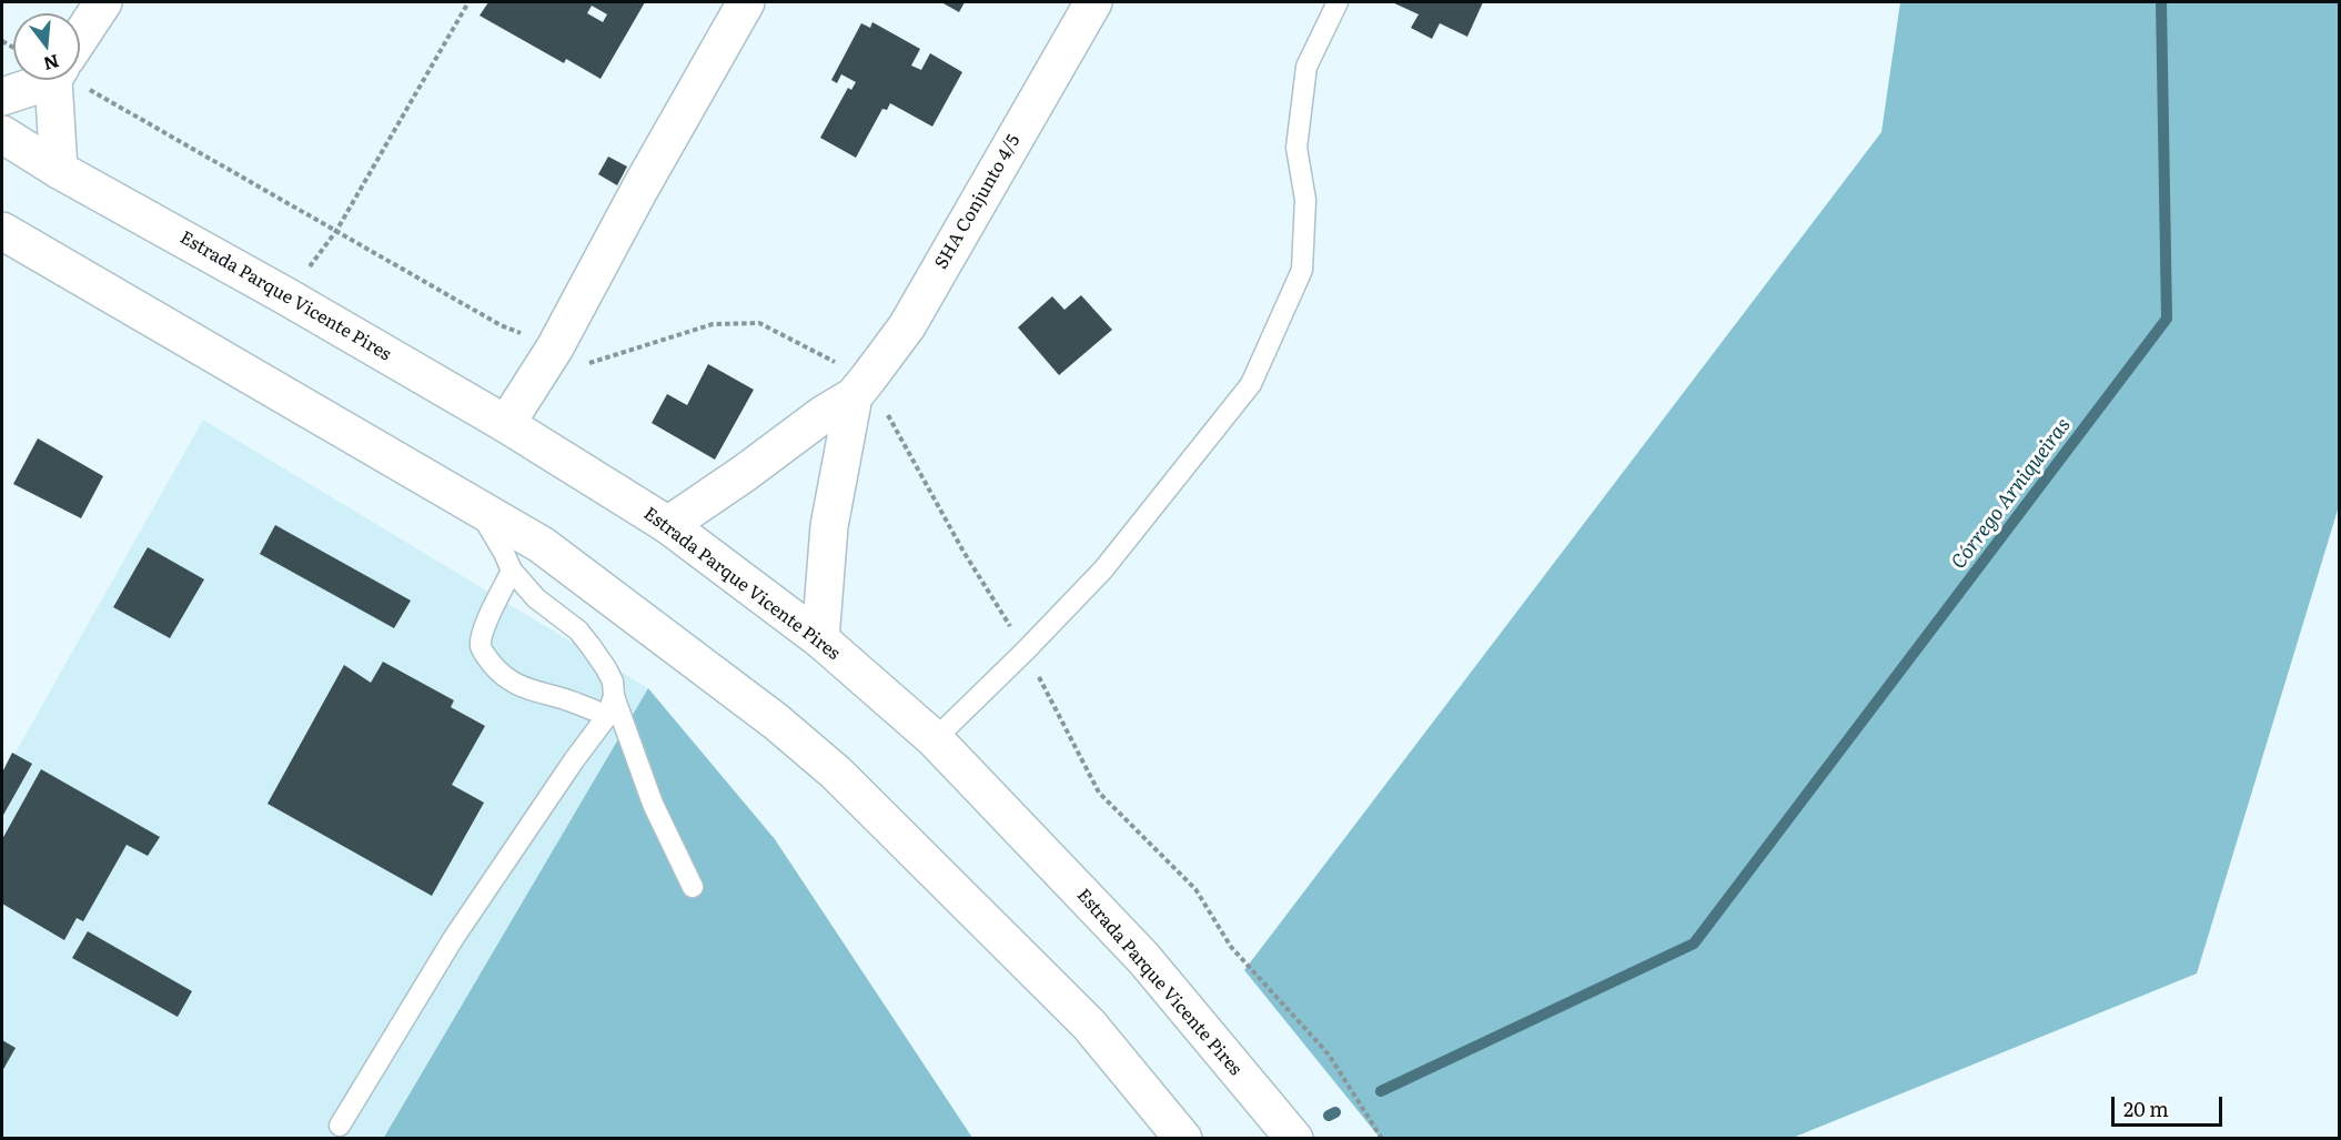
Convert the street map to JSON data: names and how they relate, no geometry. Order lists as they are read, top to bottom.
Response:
{
  "streets": {
    "main road": ["SHA Conjunto 4/5", "Estrada Parque Vicente Pires"]
  },
  "crossings": [
    ["SHA Conjunto 4/5", "Estrada Parque Vicente Pires"]
  ],
  "water": ["Córrego Arniqueiras"],
  "scale_bar": "20 m",
  "north": "bottom"
}
